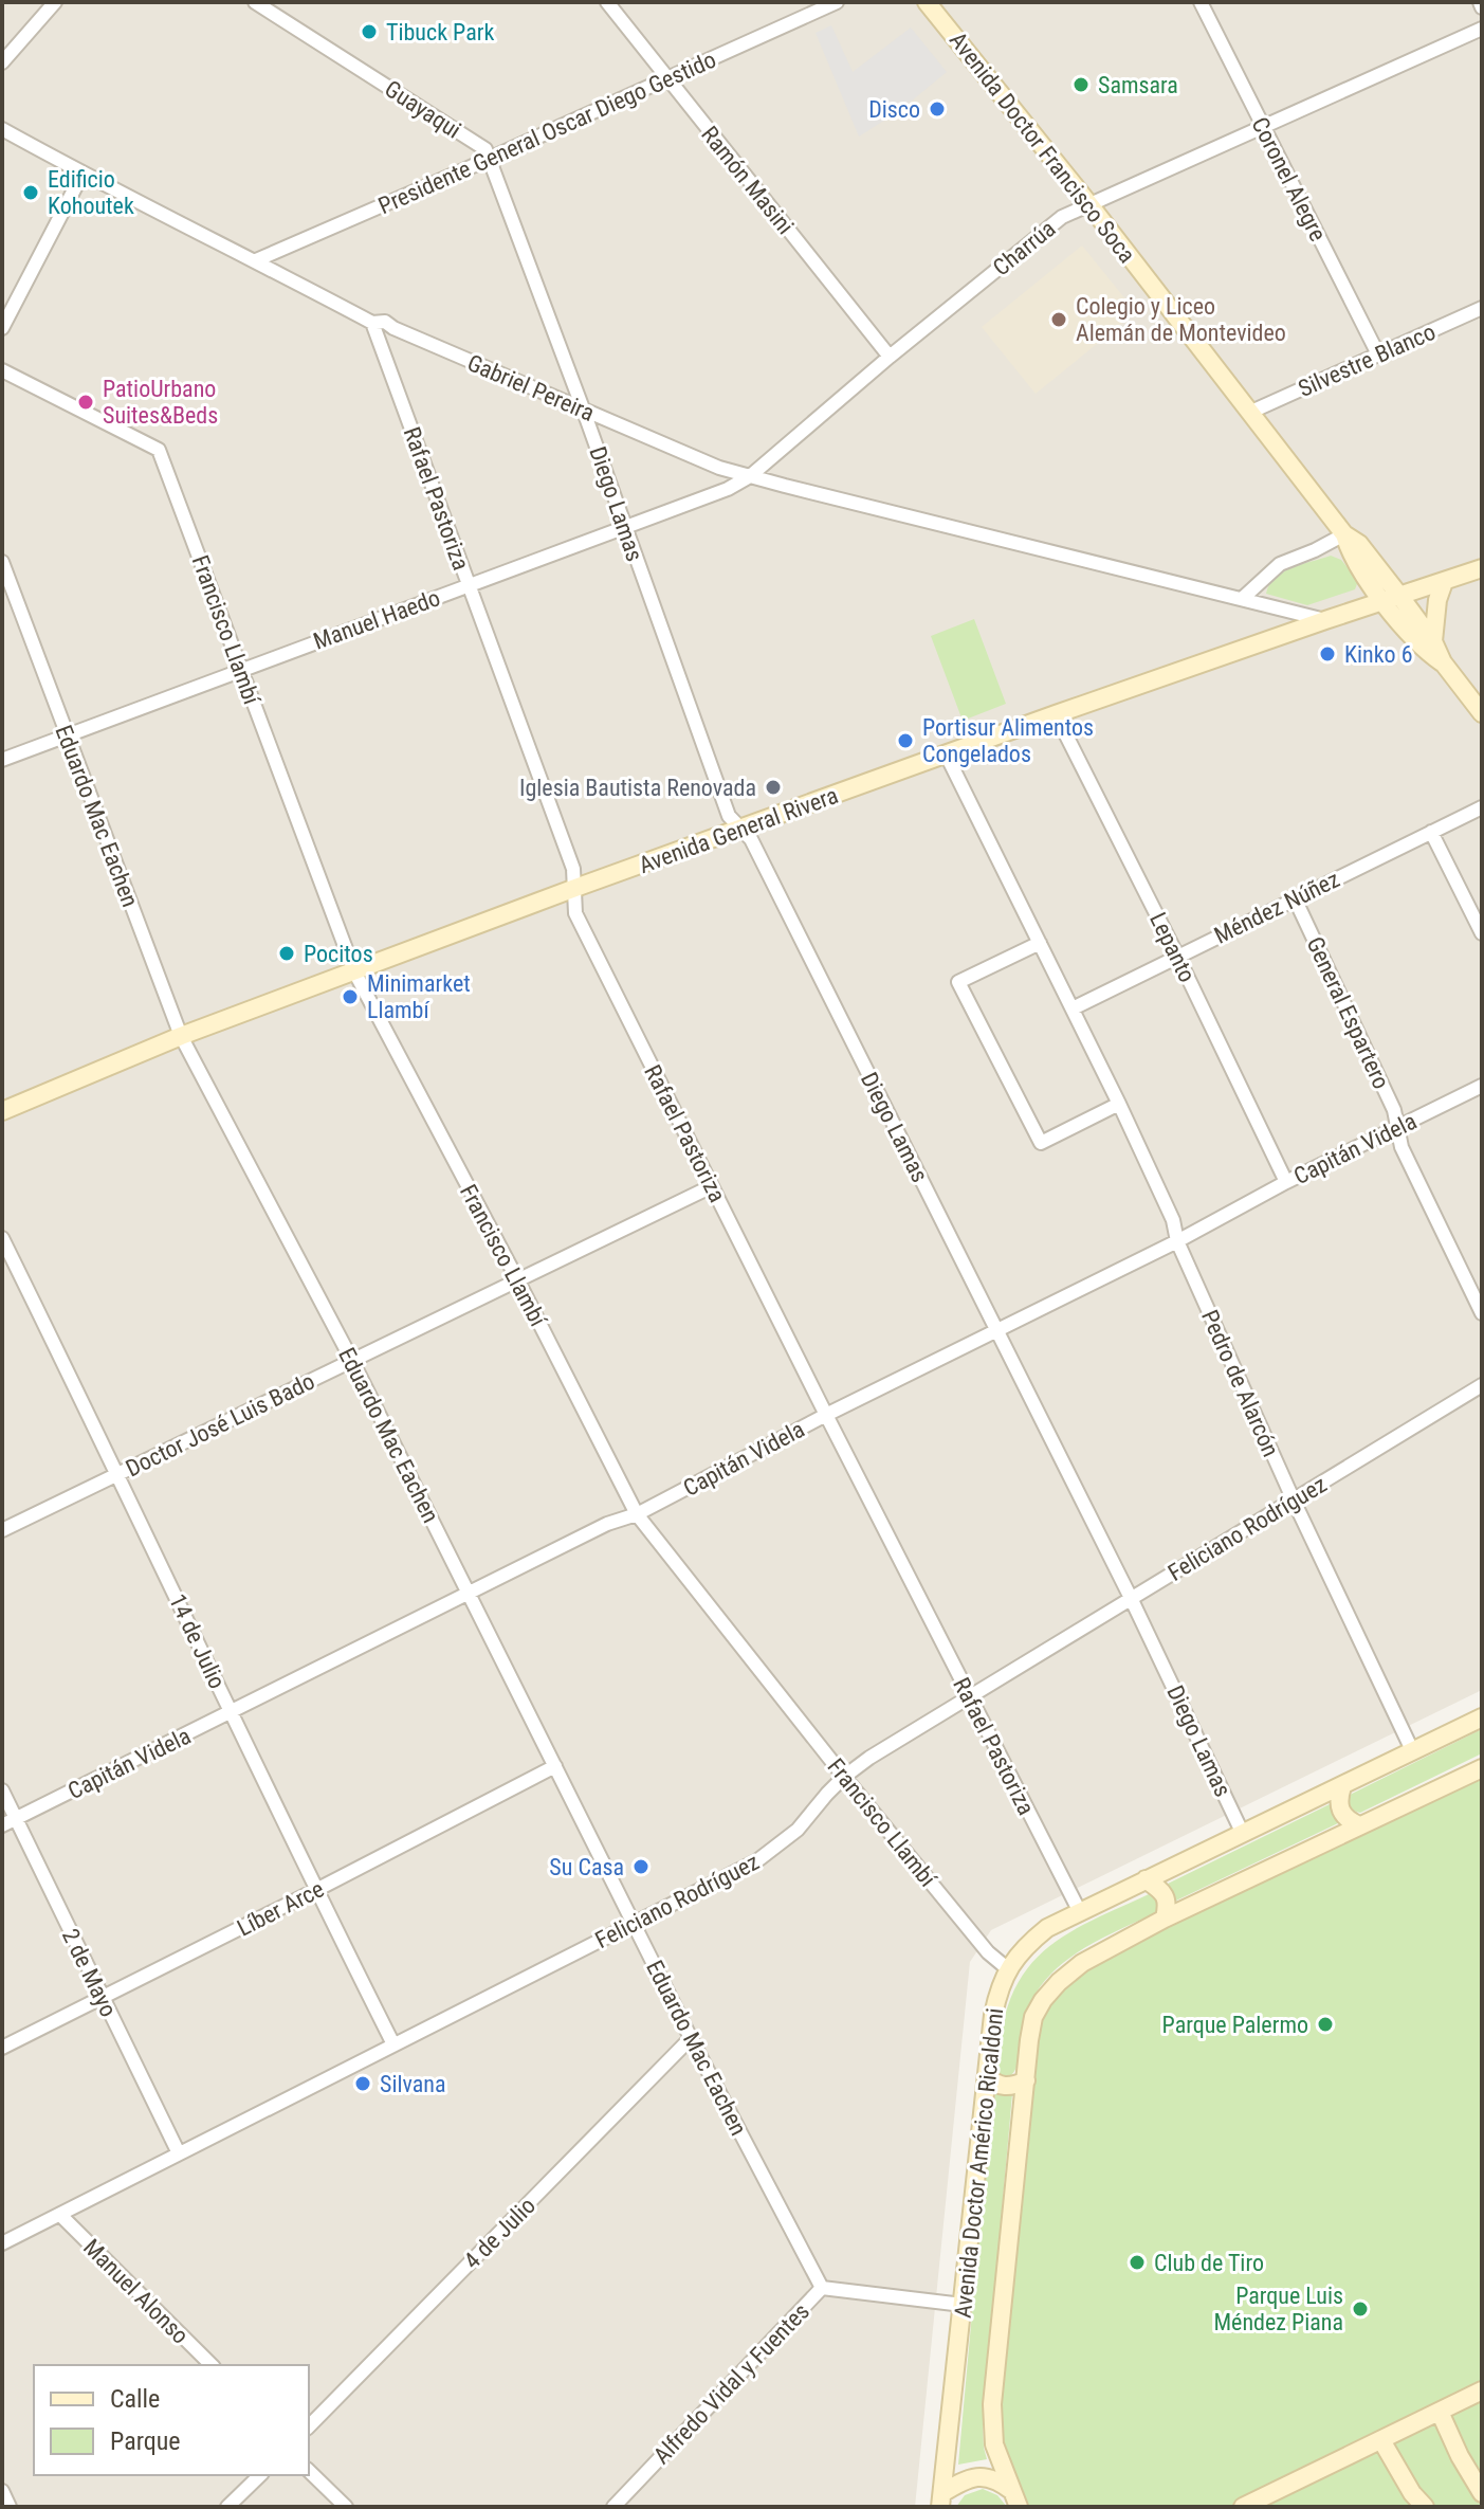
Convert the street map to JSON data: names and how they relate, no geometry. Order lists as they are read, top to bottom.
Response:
{
  "streets": {
    "street": [
      "Guayaqui",
      "Presidente General Oscar Diego Gestido",
      "Avenida Doctor Francisco Soca",
      "Coronel Alegre",
      "Ramón Masini",
      "Charrúa",
      "Silvestre Blanco",
      "Gabriel Pereira",
      "Rafael Pastoriza",
      "Diego Lamas",
      "Manuel Haedo",
      "Francisco Llambí",
      "Eduardo Mac Eachen",
      "Avenida General Rivera",
      "Méndez Núñez",
      "Lepanto",
      "General Espartero",
      "Capitán Videla",
      "Pedro de Alarcón",
      "Doctor José Luis Bado",
      "Feliciano Rodríguez",
      "14 de Julio",
      "Líber Arce",
      "2 de Mayo",
      "Avenida Doctor Américo Ricaldoni",
      "4 de Julio",
      "Manuel Alonso",
      "Alfredo Vidal y Fuentes"
    ]
  },
  "crossings": [
    ["Guayaqui", "Presidente General Oscar Diego Gestido"],
    ["Guayaqui", "Gabriel Pereira"],
    ["Guayaqui", "Diego Lamas"],
    ["Presidente General Oscar Diego Gestido", "Ramón Masini"],
    ["Presidente General Oscar Diego Gestido", "Gabriel Pereira"],
    ["Avenida Doctor Francisco Soca", "Charrúa"],
    ["Avenida Doctor Francisco Soca", "Silvestre Blanco"],
    ["Avenida Doctor Francisco Soca", "Avenida General Rivera"],
    ["Coronel Alegre", "Charrúa"],
    ["Coronel Alegre", "Silvestre Blanco"],
    ["Ramón Masini", "Charrúa"],
    ["Charrúa", "Gabriel Pereira"],
    ["Charrúa", "Manuel Haedo"],
    ["Gabriel Pereira", "Rafael Pastoriza"],
    ["Gabriel Pereira", "Diego Lamas"],
    ["Gabriel Pereira", "Manuel Haedo"],
    ["Gabriel Pereira", "Avenida General Rivera"],
    ["Rafael Pastoriza", "Manuel Haedo"],
    ["Rafael Pastoriza", "Avenida General Rivera"],
    ["Rafael Pastoriza", "Capitán Videla"],
    ["Rafael Pastoriza", "Doctor José Luis Bado"],
    ["Rafael Pastoriza", "Feliciano Rodríguez"],
    ["Rafael Pastoriza", "Avenida Doctor Américo Ricaldoni"],
    ["Diego Lamas", "Manuel Haedo"],
    ["Diego Lamas", "Avenida General Rivera"],
    ["Diego Lamas", "Capitán Videla"],
    ["Diego Lamas", "Feliciano Rodríguez"],
    ["Diego Lamas", "Avenida Doctor Américo Ricaldoni"],
    ["Manuel Haedo", "Francisco Llambí"],
    ["Manuel Haedo", "Eduardo Mac Eachen"],
    ["Francisco Llambí", "Avenida General Rivera"],
    ["Francisco Llambí", "Capitán Videla"],
    ["Francisco Llambí", "Doctor José Luis Bado"],
    ["Francisco Llambí", "Feliciano Rodríguez"],
    ["Francisco Llambí", "Avenida Doctor Américo Ricaldoni"],
    ["Eduardo Mac Eachen", "Avenida General Rivera"],
    ["Eduardo Mac Eachen", "Capitán Videla"],
    ["Eduardo Mac Eachen", "Doctor José Luis Bado"],
    ["Eduardo Mac Eachen", "Feliciano Rodríguez"],
    ["Eduardo Mac Eachen", "Líber Arce"],
    ["Eduardo Mac Eachen", "4 de Julio"],
    ["Eduardo Mac Eachen", "Alfredo Vidal y Fuentes"],
    ["Avenida General Rivera", "Lepanto"],
    ["Avenida General Rivera", "Pedro de Alarcón"],
    ["Méndez Núñez", "Lepanto"],
    ["Méndez Núñez", "General Espartero"],
    ["Méndez Núñez", "Pedro de Alarcón"],
    ["Lepanto", "Capitán Videla"],
    ["General Espartero", "Capitán Videla"],
    ["Capitán Videla", "Pedro de Alarcón"],
    ["Capitán Videla", "14 de Julio"],
    ["Capitán Videla", "2 de Mayo"],
    ["Pedro de Alarcón", "Feliciano Rodríguez"],
    ["Pedro de Alarcón", "Avenida Doctor Américo Ricaldoni"],
    ["Doctor José Luis Bado", "14 de Julio"],
    ["Feliciano Rodríguez", "14 de Julio"],
    ["Feliciano Rodríguez", "2 de Mayo"],
    ["Feliciano Rodríguez", "Manuel Alonso"],
    ["14 de Julio", "Líber Arce"],
    ["Líber Arce", "2 de Mayo"],
    ["Avenida Doctor Américo Ricaldoni", "Alfredo Vidal y Fuentes"]
  ],
  "places": [
    "Tibuck Park",
    "Samsara",
    "Disco",
    "Edificio Kohoutek",
    "Colegio y Liceo Alemán de Montevideo",
    "PatioUrbano Suites&Beds",
    "Kinko 6",
    "Portisur Alimentos Congelados",
    "Iglesia Bautista Renovada",
    "Pocitos",
    "Minimarket Llambí",
    "Su Casa",
    "Parque Palermo",
    "Silvana",
    "Club de Tiro",
    "Parque Luis Méndez Piana"
  ],
  "legend": ["Calle", "Parque"]
}
